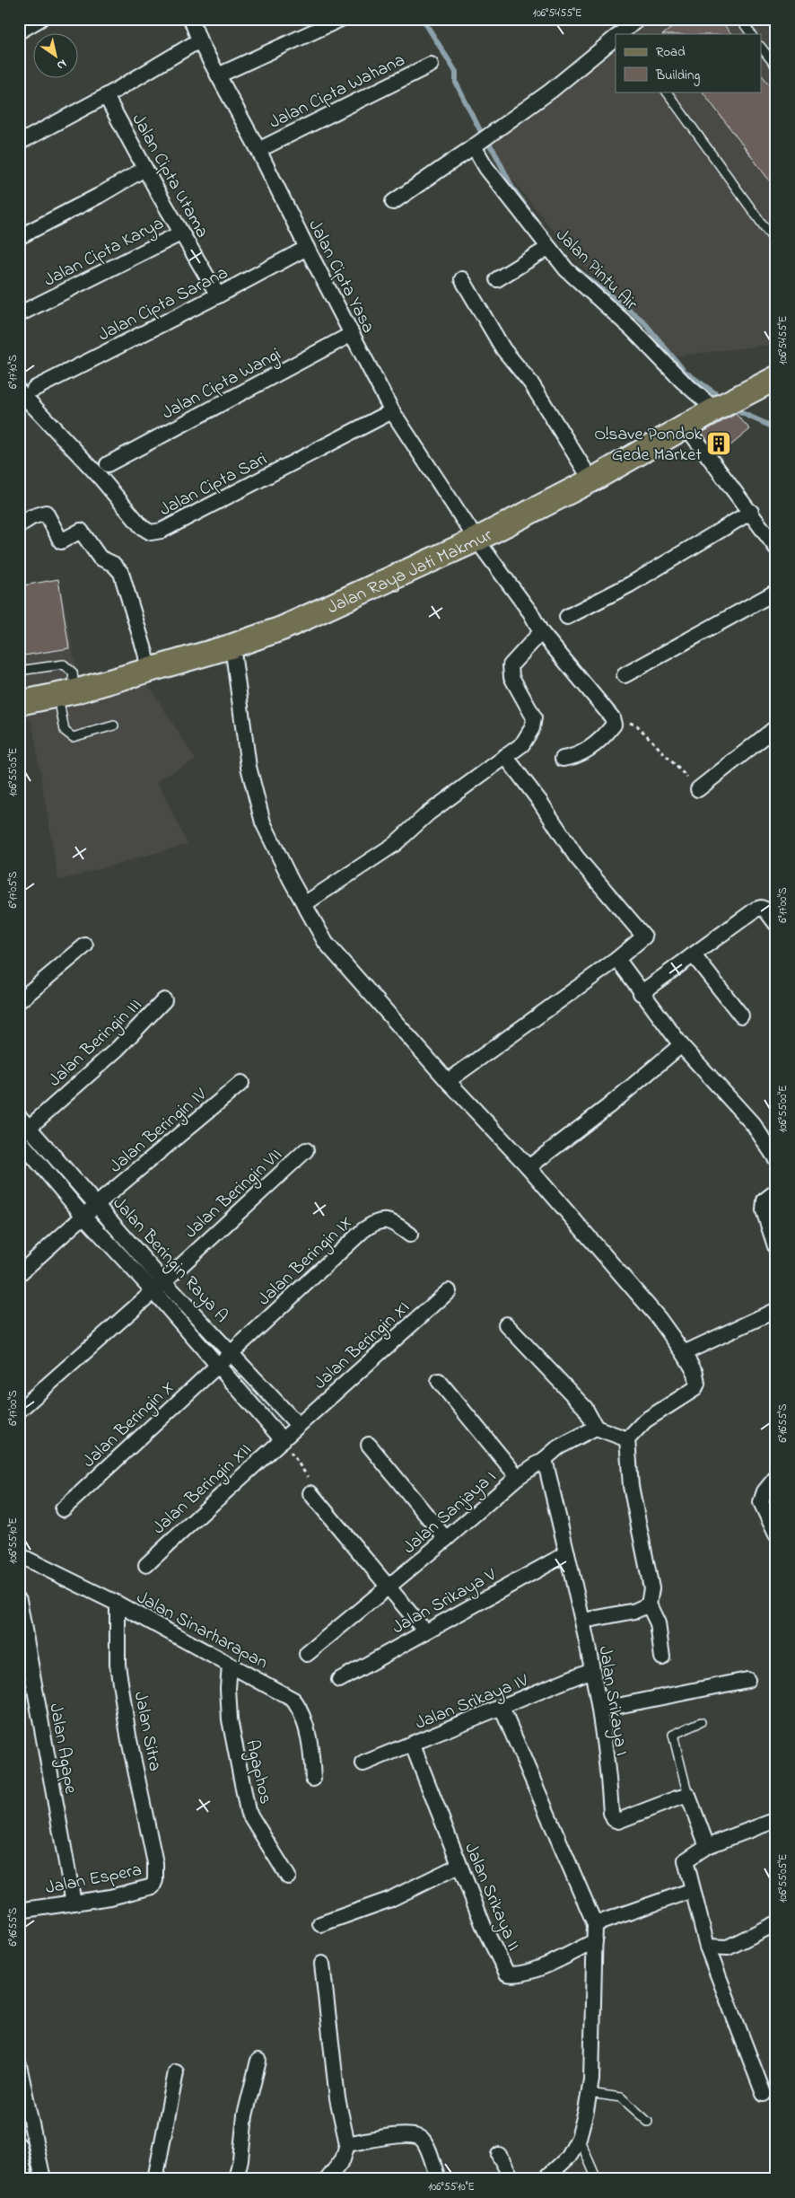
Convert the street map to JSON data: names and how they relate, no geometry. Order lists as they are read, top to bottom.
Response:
{
  "streets": {
    "main road": ["Jalan Raya Jati Makmur"],
    "street": [
      "Jalan Cipta Wahana",
      "Jalan Cipta Utama",
      "Jalan Cipta Karya",
      "Jalan Pintu Air",
      "Jalan Cipta Yasa",
      "Jalan Cipta Sarana",
      "Jalan Cipta Wangi",
      "Jalan Cipta Sari",
      "Jalan Beringin III",
      "Jalan Beringin IV",
      "Jalan Beringin VII",
      "Jalan Beringin Raya A",
      "Jalan Beringin IX",
      "Jalan Beringin XI",
      "Jalan Beringin X",
      "Jalan Beringin XII",
      "Jalan Sanjaya I",
      "Jalan Srikaya V",
      "Jalan Sinarharapan",
      "Jalan Srikaya IV",
      "Jalan Srikaya I",
      "Jalan Sitra",
      "Jalan Agape",
      "Agaphos",
      "Jalan Espera",
      "Jalan Srikaya II"
    ]
  },
  "crossings": [
    ["Jalan Cipta Wahana", "Jalan Cipta Yasa"],
    ["Jalan Cipta Utama", "Jalan Cipta Karya"],
    ["Jalan Cipta Utama", "Jalan Cipta Sarana"],
    ["Jalan Pintu Air", "Jalan Raya Jati Makmur"],
    ["Jalan Cipta Yasa", "Jalan Cipta Sarana"],
    ["Jalan Cipta Yasa", "Jalan Cipta Wangi"],
    ["Jalan Cipta Yasa", "Jalan Cipta Sari"],
    ["Jalan Cipta Yasa", "Jalan Raya Jati Makmur"],
    ["Jalan Beringin III", "Jalan Beringin Raya A"],
    ["Jalan Beringin IV", "Jalan Beringin Raya A"],
    ["Jalan Beringin VII", "Jalan Beringin Raya A"],
    ["Jalan Beringin Raya A", "Jalan Beringin IX"],
    ["Jalan Beringin Raya A", "Jalan Beringin XI"],
    ["Jalan Beringin IX", "Jalan Beringin X"],
    ["Jalan Beringin XI", "Jalan Beringin XII"],
    ["Jalan Sanjaya I", "Jalan Srikaya I"],
    ["Jalan Srikaya V", "Jalan Srikaya I"],
    ["Jalan Sinarharapan", "Jalan Sitra"],
    ["Jalan Sinarharapan", "Agaphos"],
    ["Jalan Srikaya IV", "Jalan Srikaya I"],
    ["Jalan Srikaya IV", "Jalan Srikaya II"],
    ["Jalan Sitra", "Jalan Espera"],
    ["Jalan Agape", "Jalan Espera"]
  ],
  "places": {
    "building": ["O!save Pondok Gede Market"]
  },
  "legend": ["Road", "Building"],
  "north": "bottom right",
  "coordinates": [
    "106°54'55\"E",
    "6°17'10\"S",
    "106°55'05\"E",
    "6°17'05\"S",
    "6°17'00\"S",
    "106°55'00\"E",
    "6°16'55\"S",
    "106°55'10\"E"
  ]
}
